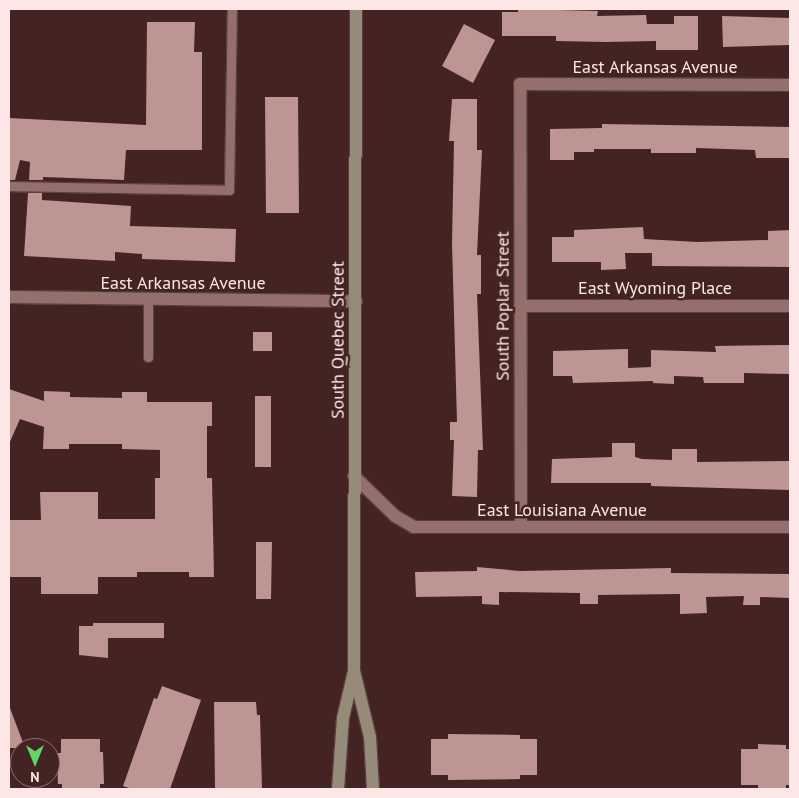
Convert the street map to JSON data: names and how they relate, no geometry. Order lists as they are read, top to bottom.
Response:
{
  "streets": {
    "main road": ["South Quebec Street"],
    "street": [
      "East Arkansas Avenue",
      "East Wyoming Place",
      "South Poplar Street",
      "East Louisiana Avenue"
    ]
  },
  "crossings": [
    ["East Arkansas Avenue", "South Poplar Street"],
    ["East Arkansas Avenue", "South Quebec Street"],
    ["East Wyoming Place", "South Poplar Street"],
    ["South Poplar Street", "East Louisiana Avenue"],
    ["South Quebec Street", "East Louisiana Avenue"]
  ],
  "north": "bottom"
}
